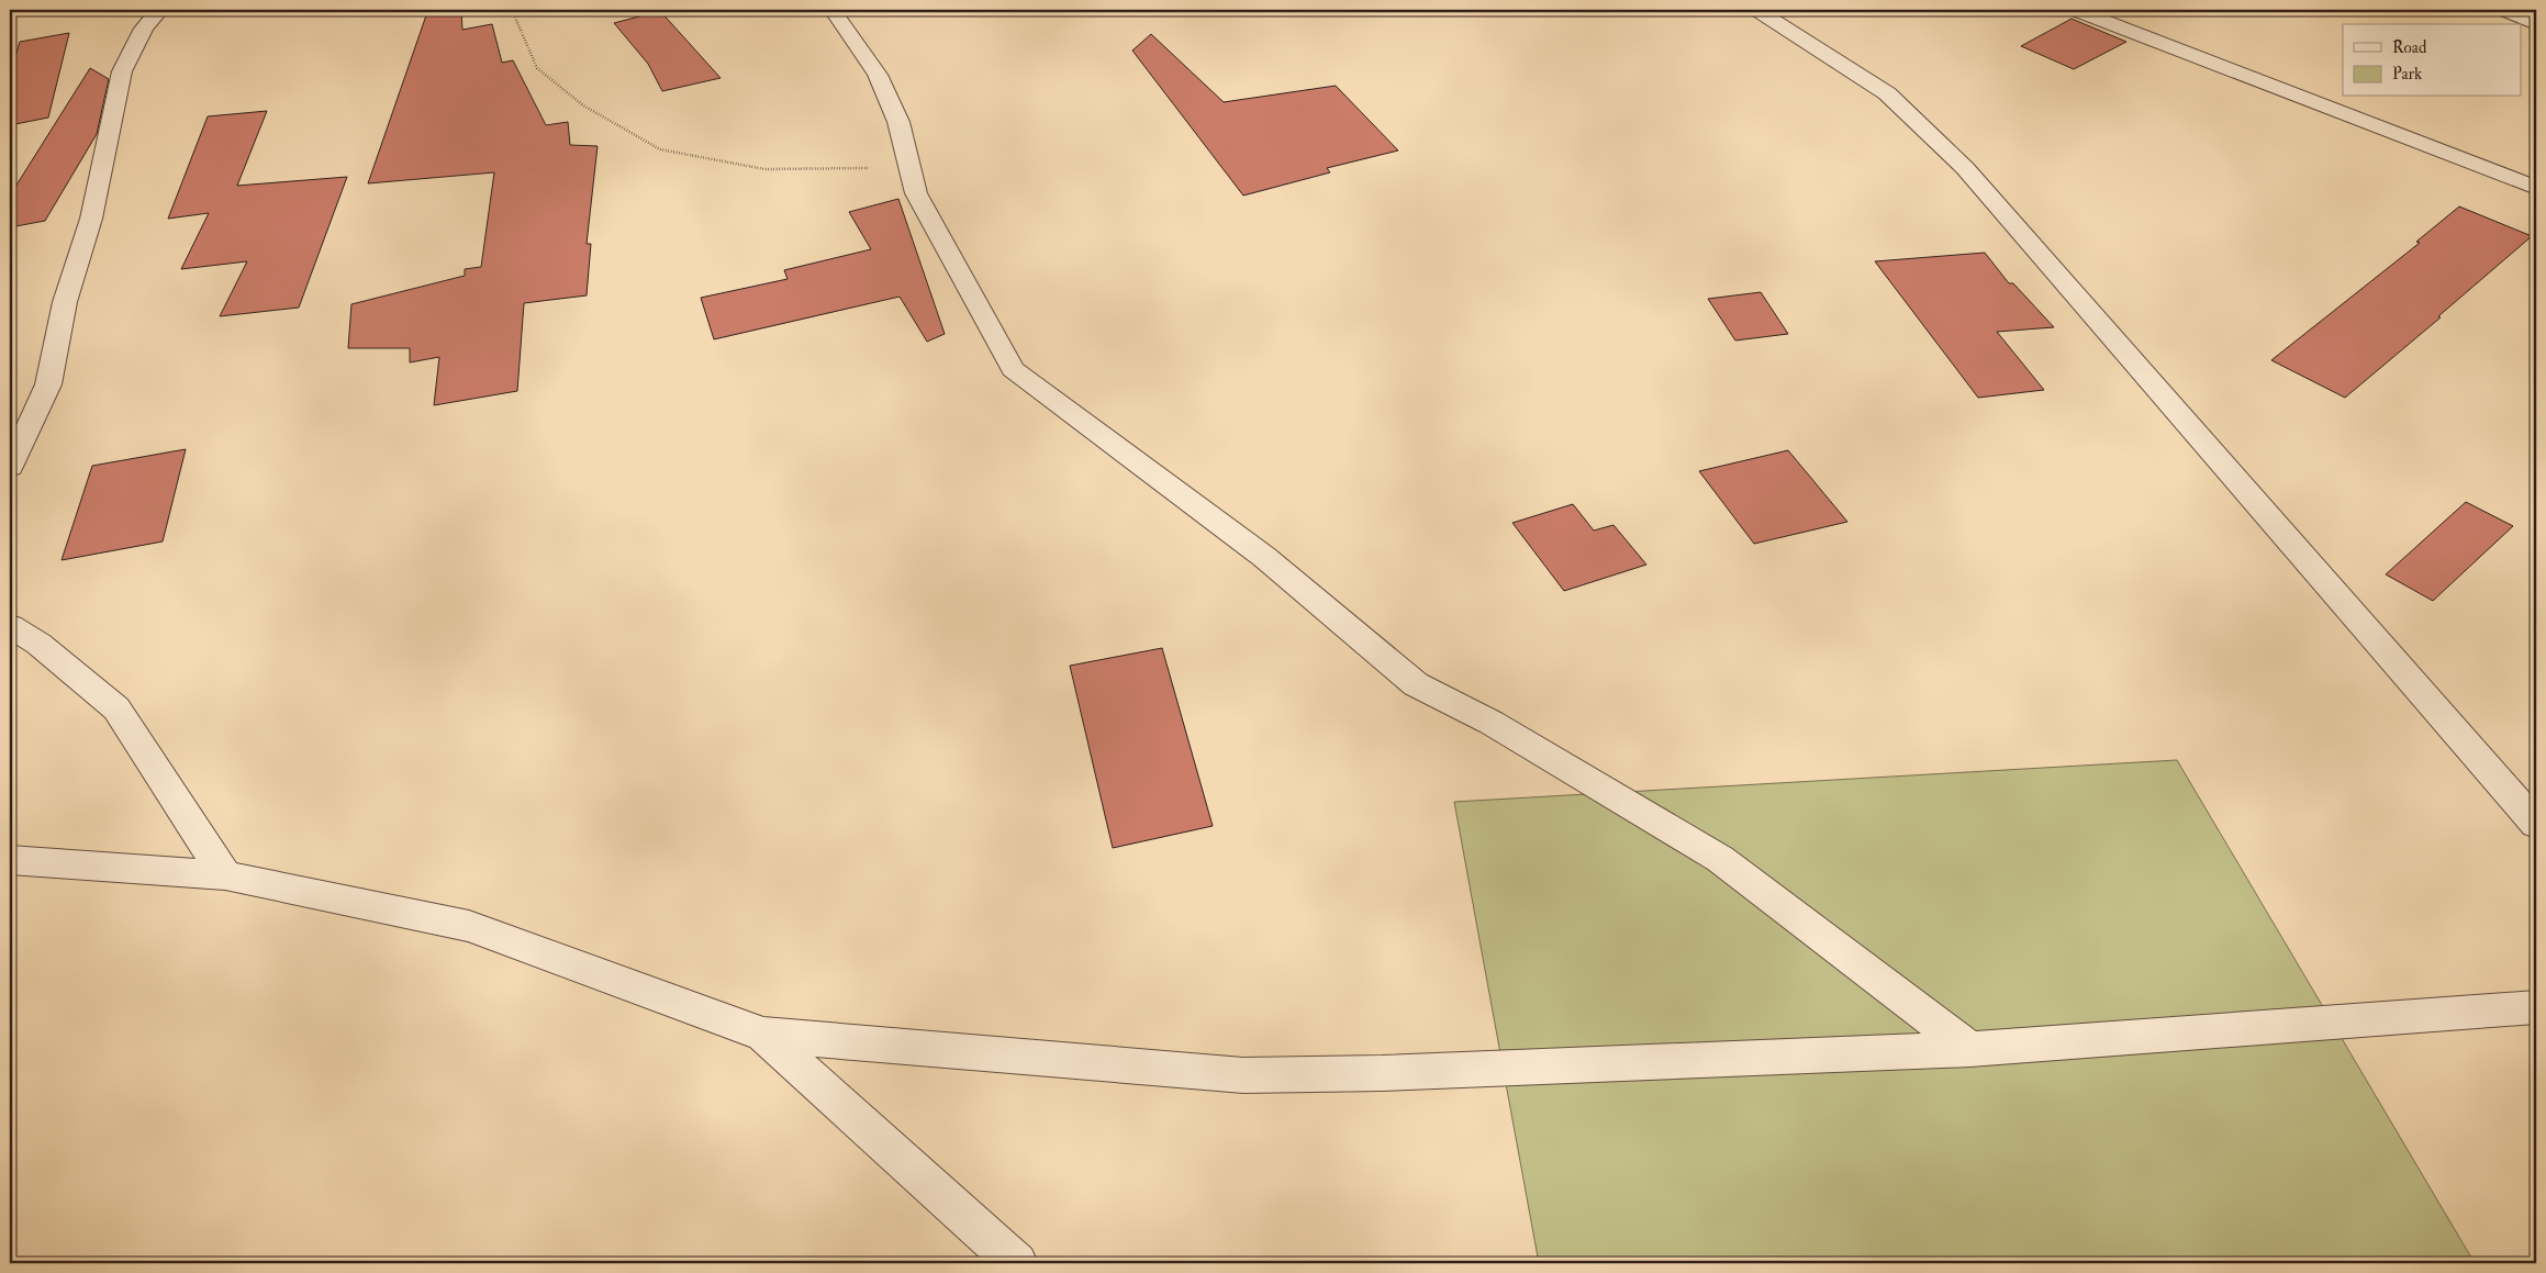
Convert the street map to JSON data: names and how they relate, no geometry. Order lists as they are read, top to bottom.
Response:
{
  "legend": ["Road", "Park"]
}
